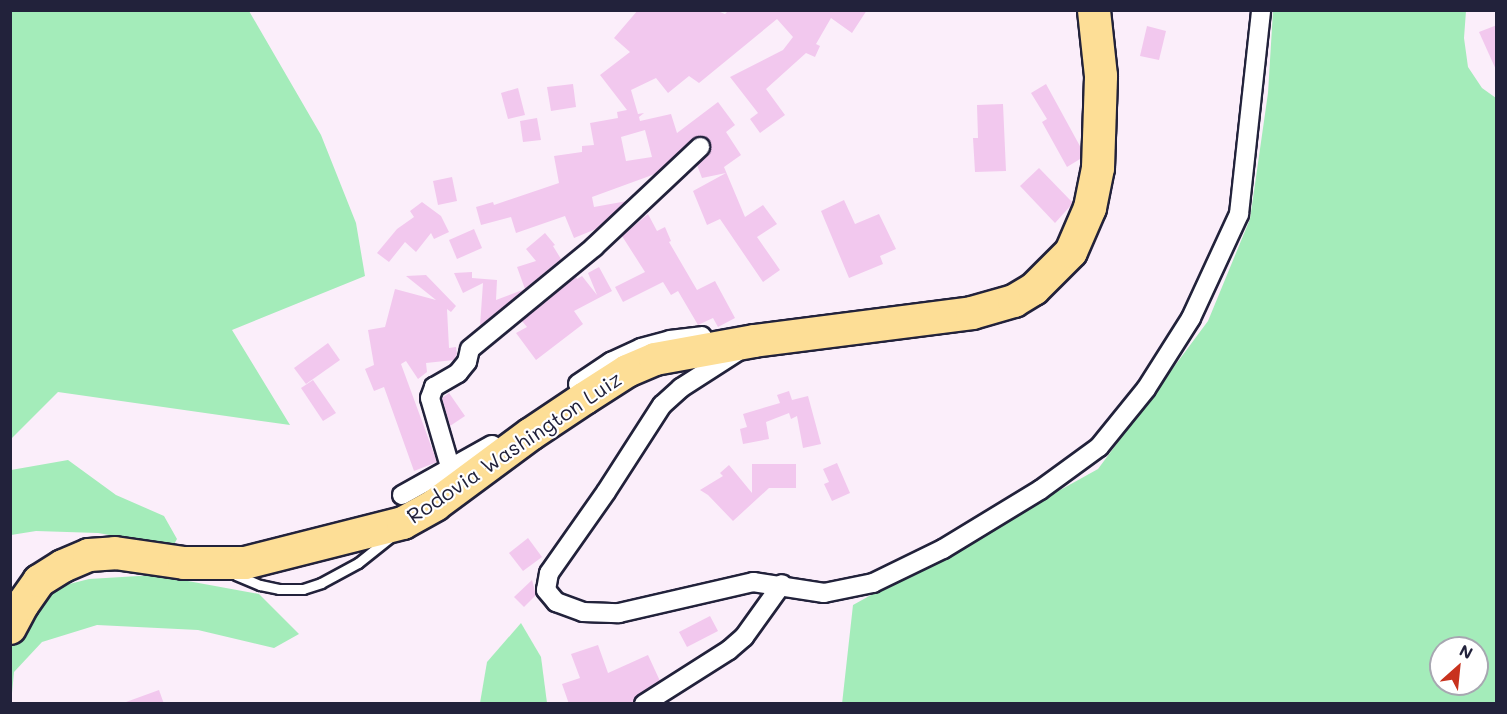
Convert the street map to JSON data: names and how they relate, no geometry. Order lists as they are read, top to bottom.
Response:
{
  "streets": {
    "highway": ["Rodovia Washington Luiz"]
  },
  "north": "top right"
}
